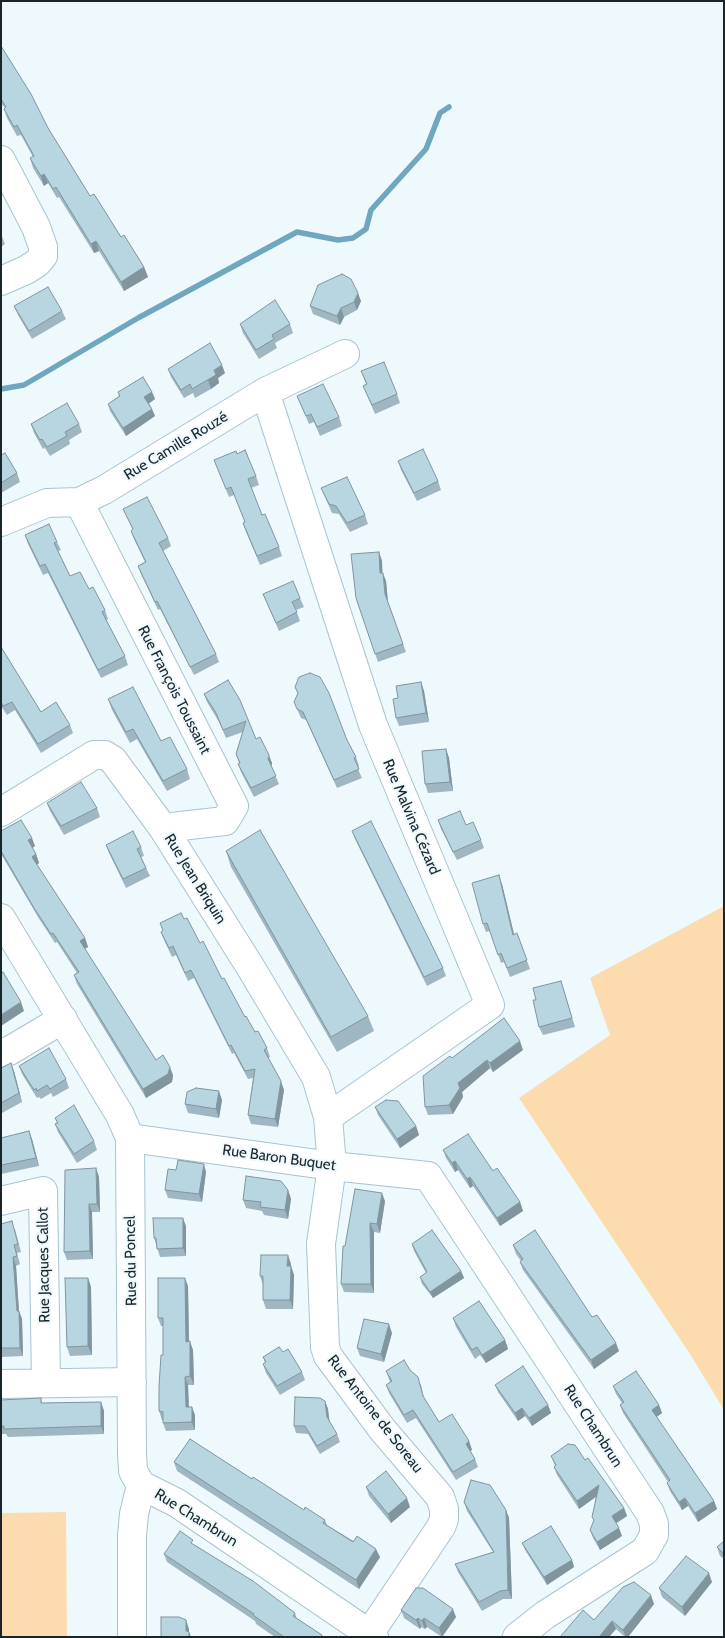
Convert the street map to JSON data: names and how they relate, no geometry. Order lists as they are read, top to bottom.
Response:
{
  "streets": {
    "street": [
      "Rue Camille Rouzé",
      "Rue François Toussaint",
      "Rue Malvina Cézard",
      "Rue Jean Briquin",
      "Rue Baron Buquet",
      "Rue du Poncel",
      "Rue Jacques Callot",
      "Rue Antoine de Soreau",
      "Rue Chambrun"
    ]
  },
  "crossings": [
    ["Rue Camille Rouzé", "Rue François Toussaint"],
    ["Rue Camille Rouzé", "Rue Malvina Cézard"],
    ["Rue François Toussaint", "Rue Jean Briquin"],
    ["Rue Malvina Cézard", "Rue Jean Briquin"],
    ["Rue Baron Buquet", "Rue du Poncel"],
    ["Rue Baron Buquet", "Rue Antoine de Soreau"],
    ["Rue Baron Buquet", "Rue Chambrun"],
    ["Rue du Poncel", "Rue Chambrun"],
    ["Rue Antoine de Soreau", "Rue Chambrun"]
  ]
}
